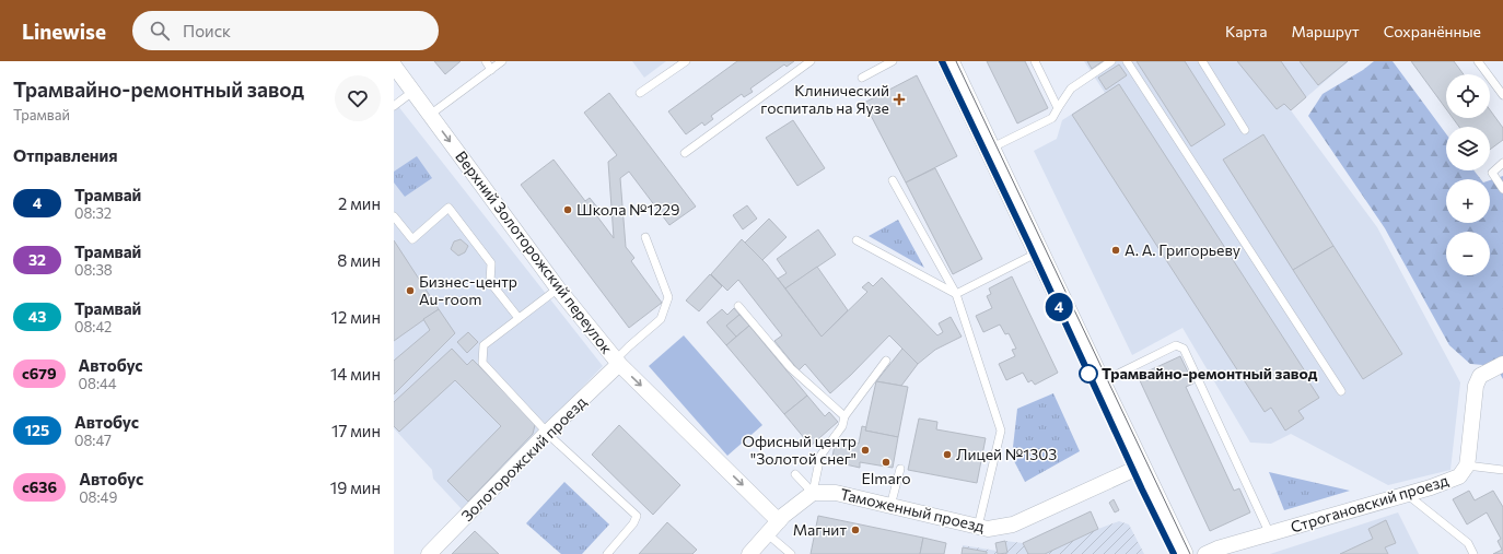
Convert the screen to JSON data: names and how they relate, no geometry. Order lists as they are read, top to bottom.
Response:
{
  "streets": {
    "street": [
      "Верхний Золоторожский переулок",
      "Золоторожский проезд",
      "Строгановский проезд",
      "Таможенный проезд"
    ]
  },
  "crossings": [
    ["Верхний Золоторожский переулок", "Золоторожский проезд"]
  ],
  "one_way": ["Верхний Золоторожский переулок"],
  "places": {
    "health": ["Клинический госпиталь на Яузе"],
    "other": [
      "Школа №1229",
      "А. А. Григорьеву",
      "Бизнес-центр Au-room",
      "Трамвайно-ремонтный завод",
      "Офисный центр \"Золотой снег\"",
      "Лицей №1303",
      "Elmaro",
      "Магнит"
    ]
  },
  "lines": ["tram line 4"],
  "page": {
    "header": "Linewise",
    "search": "Поиск",
    "nav": ["Карта", "Маршрут", "Сохранённые"],
    "heading": [
      ["Трамвайно-ремонтный завод", "Трамвай"],
      "Отправления"
    ],
    "on_map": "4",
    "map_buttons": ["+", "−"],
    "list": [
      {
        "mark": "4",
        "name": "Трамвай",
        "note": "08:32",
        "value": "2 мин"
      },
      {
        "mark": "32",
        "name": "Трамвай",
        "note": "08:38",
        "value": "8 мин"
      },
      {
        "mark": "43",
        "name": "Трамвай",
        "note": "08:42",
        "value": "12 мин"
      },
      {
        "mark": "с679",
        "name": "Автобус",
        "note": "08:44",
        "value": "14 мин"
      },
      {
        "mark": "125",
        "name": "Автобус",
        "note": "08:47",
        "value": "17 мин"
      },
      {
        "mark": "с636",
        "name": "Автобус",
        "note": "08:49",
        "value": "19 мин"
      }
    ]
  }
}
